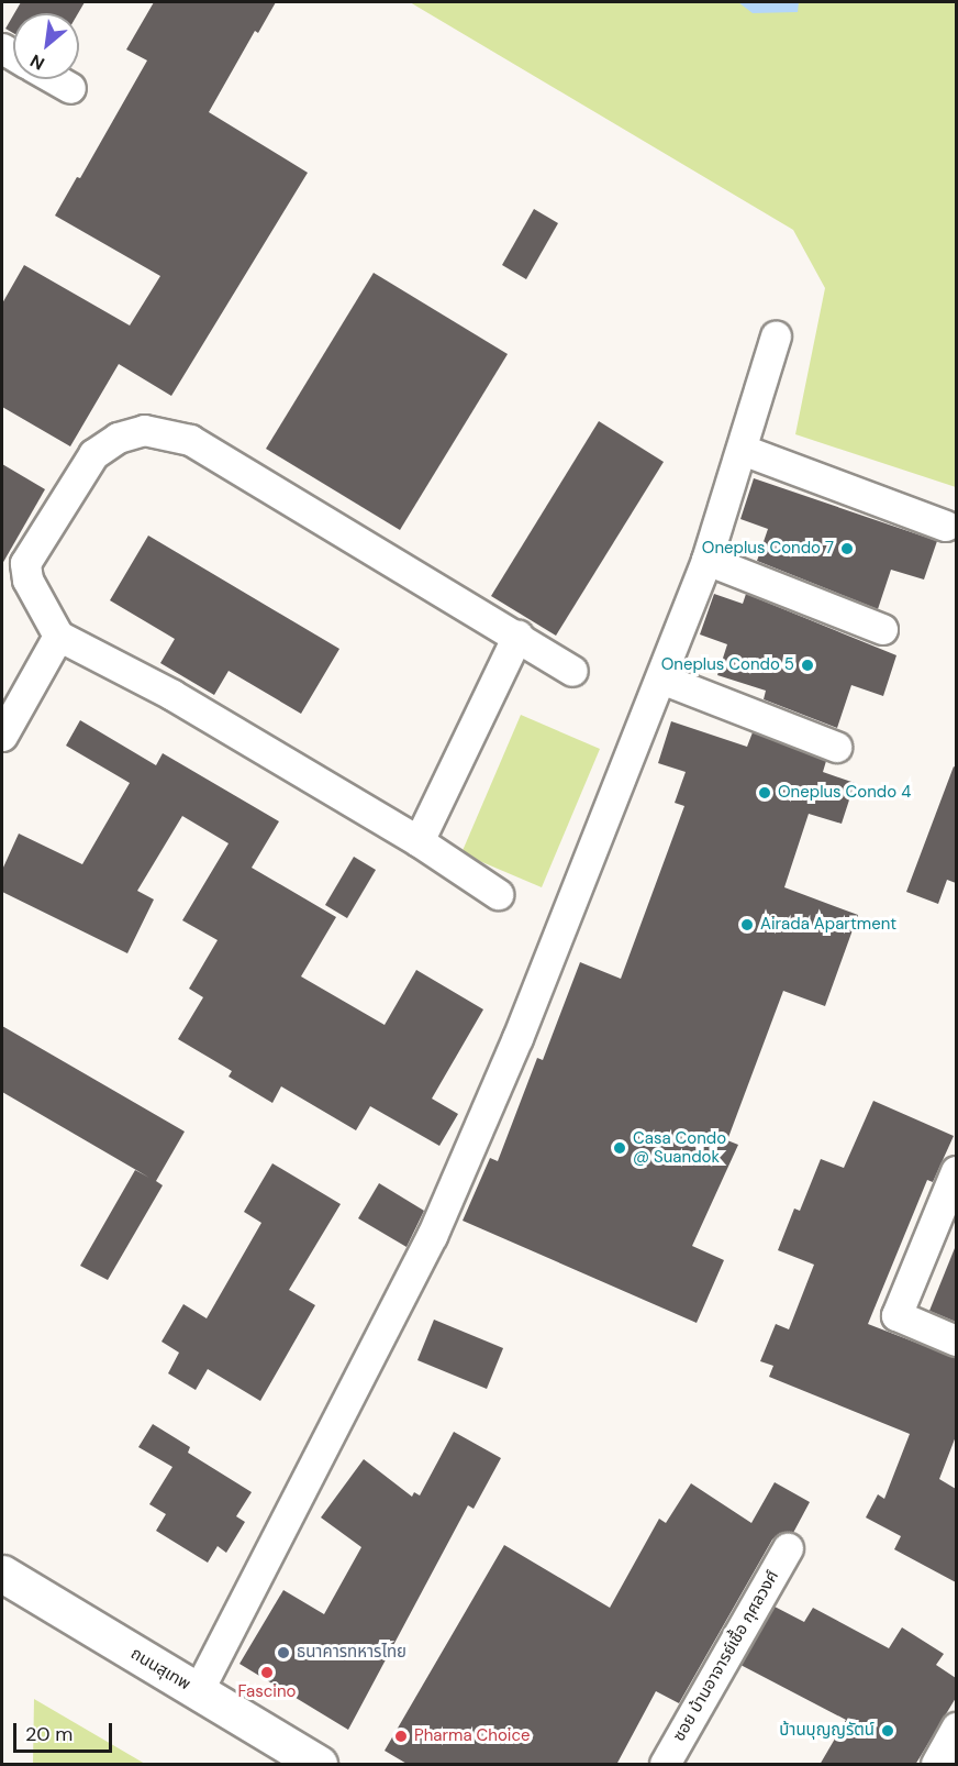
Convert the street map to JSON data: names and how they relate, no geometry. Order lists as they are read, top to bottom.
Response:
{
  "streets": {
    "main road": ["ถนนสุเทพ"],
    "street": ["ซอย บ้านอาจารย์เชื้อ กุศลวงศ์"]
  },
  "places": [
    "Oneplus Condo 7",
    "Oneplus Condo 5",
    "Oneplus Condo 4",
    "Airada Apartment",
    "Casa Condo @ Suandok",
    "ธนาคารทหารไทย",
    "Fascino",
    "บ้านบุญญรัตน์",
    "Pharma Choice"
  ],
  "scale_bar": "20 m",
  "north": "bottom left"
}
